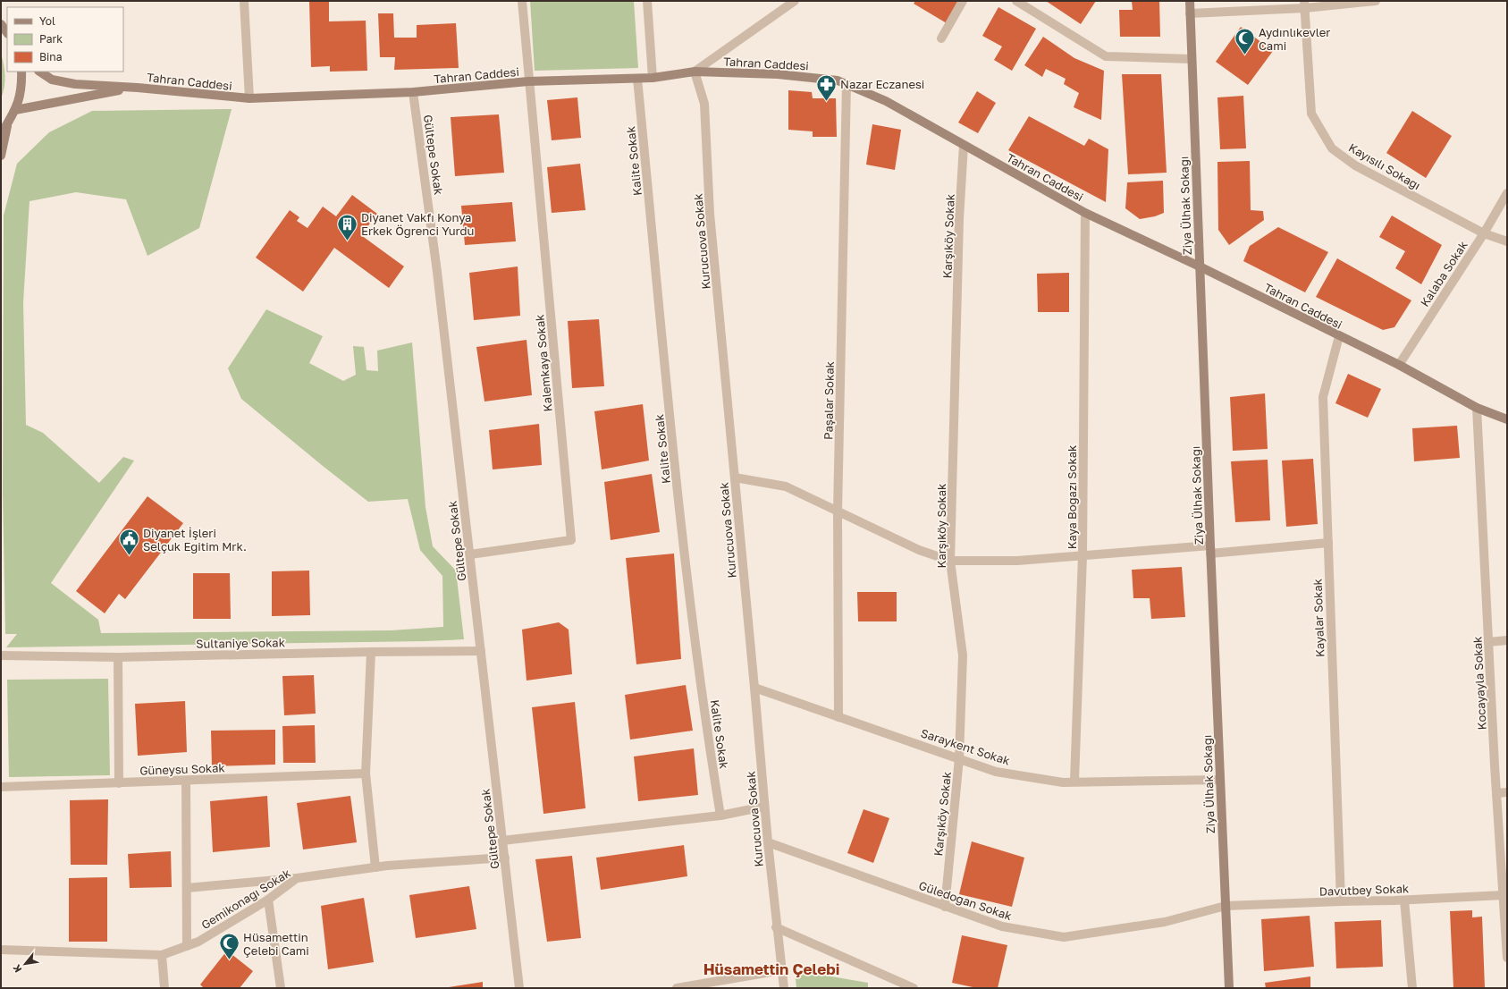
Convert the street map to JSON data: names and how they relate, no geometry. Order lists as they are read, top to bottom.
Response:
{
  "streets": {
    "street": [
      "Tahran Caddesi",
      "Gültepe Sokak",
      "Kalite Sokak",
      "Kayısılı Sokağı",
      "Ziya Ülhak Sokağı",
      "Karşıköy Sokak",
      "Kurucuova Sokak",
      "Kalaba Sokak",
      "Kalemkaya Sokak",
      "Paşalar Sokak",
      "Kaya Boğazı Sokak",
      "Kayalar Sokak",
      "Sultaniye Sokak",
      "Kocayayla Sokak",
      "Saraykent Sokak",
      "Güneysu Sokak",
      "Davutbey Sokak",
      "Gemikonağı Sokak",
      "Güledoğan Sokak"
    ]
  },
  "crossings": [
    ["Tahran Caddesi", "Gültepe Sokak"],
    ["Tahran Caddesi", "Kalite Sokak"],
    ["Tahran Caddesi", "Ziya Ülhak Sokağı"],
    ["Tahran Caddesi", "Karşıköy Sokak"],
    ["Tahran Caddesi", "Kurucuova Sokak"],
    ["Tahran Caddesi", "Kalaba Sokak"],
    ["Tahran Caddesi", "Kalemkaya Sokak"],
    ["Tahran Caddesi", "Paşalar Sokak"],
    ["Tahran Caddesi", "Kaya Boğazı Sokak"],
    ["Tahran Caddesi", "Kayalar Sokak"],
    ["Tahran Caddesi", "Kocayayla Sokak"],
    ["Gültepe Sokak", "Kalemkaya Sokak"],
    ["Gültepe Sokak", "Sultaniye Sokak"],
    ["Gültepe Sokak", "Gemikonağı Sokak"],
    ["Kayısılı Sokağı", "Kalaba Sokak"],
    ["Ziya Ülhak Sokağı", "Saraykent Sokak"],
    ["Ziya Ülhak Sokağı", "Davutbey Sokak"],
    ["Ziya Ülhak Sokağı", "Güledoğan Sokak"],
    ["Karşıköy Sokak", "Saraykent Sokak"],
    ["Karşıköy Sokak", "Güledoğan Sokak"],
    ["Kurucuova Sokak", "Saraykent Sokak"],
    ["Kurucuova Sokak", "Güledoğan Sokak"],
    ["Paşalar Sokak", "Saraykent Sokak"],
    ["Kaya Boğazı Sokak", "Saraykent Sokak"],
    ["Kayalar Sokak", "Davutbey Sokak"],
    ["Kocayayla Sokak", "Davutbey Sokak"],
    ["Davutbey Sokak", "Güledoğan Sokak"]
  ],
  "districts": ["Hüsamettin Çelebi"],
  "places": {
    "mosque": ["Aydınlıkevler Cami", "Hüsamettin Çelebi Cami"],
    "pharmacy": ["Nazar Eczanesi"],
    "building": ["Diyanet Vakfı Konya Erkek Öğrenci Yurdu"],
    "public building": ["Diyanet İşleri Selçuk Eğitim Mrk."]
  },
  "legend": ["Yol", "Park", "Bina"],
  "north": "bottom left"
}
